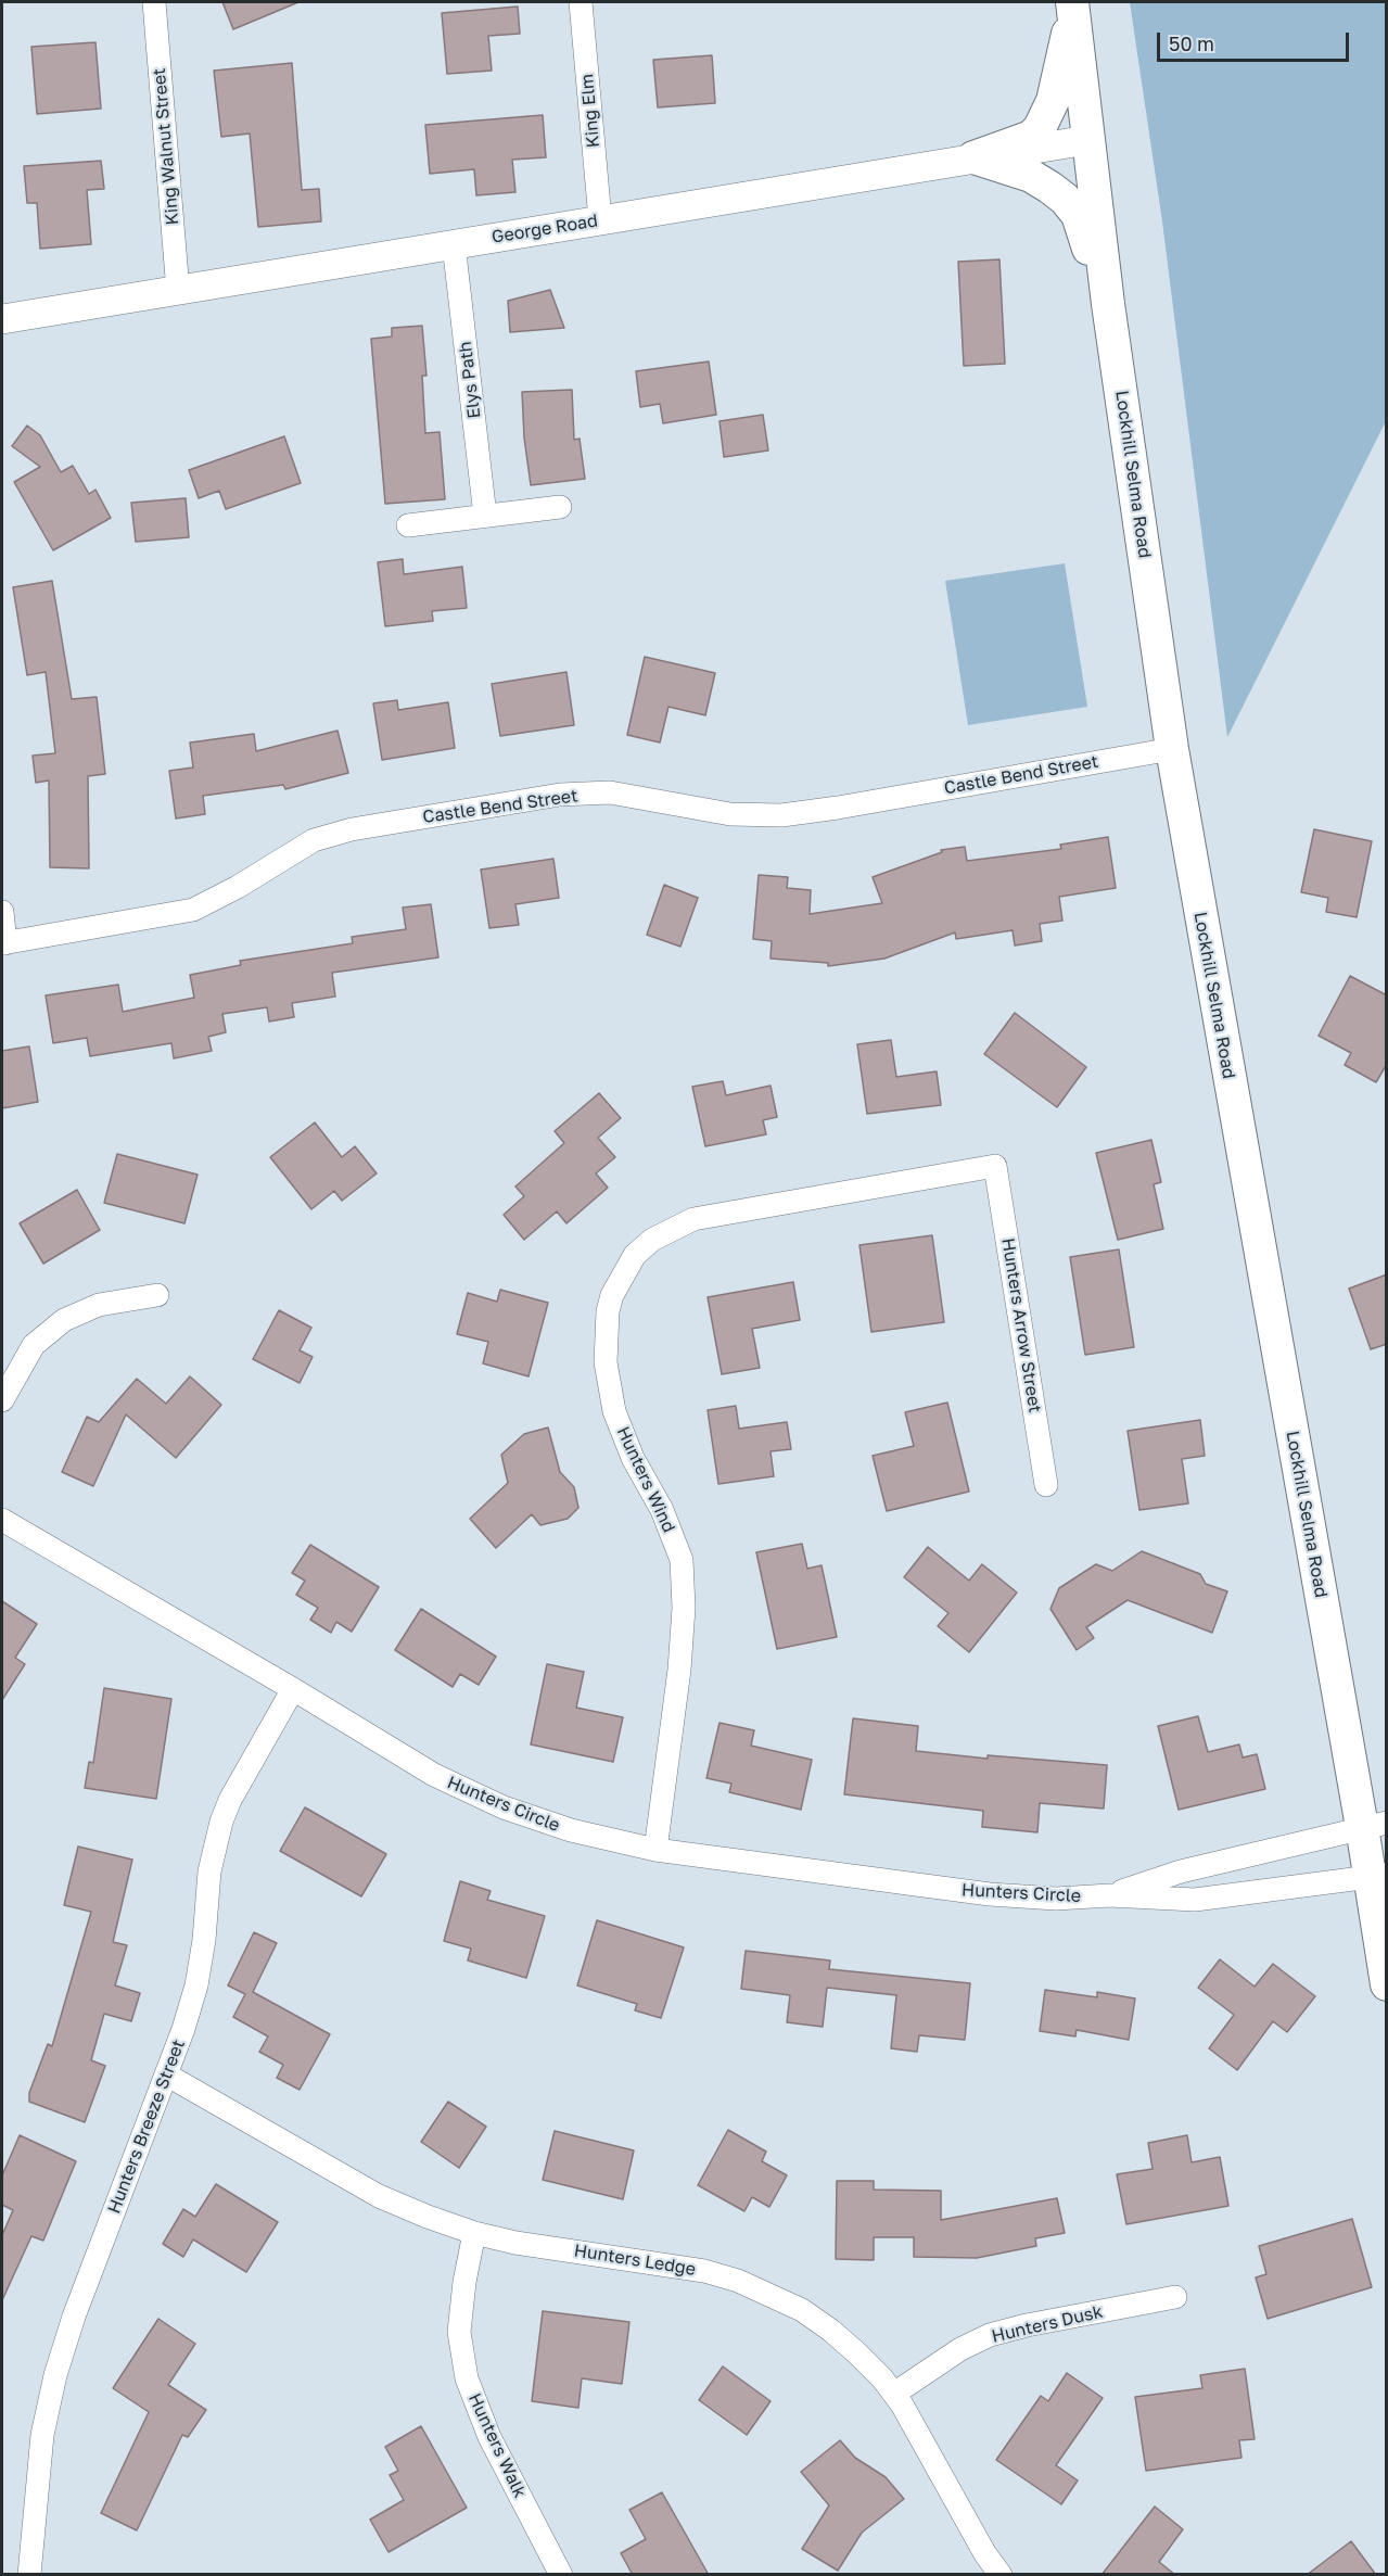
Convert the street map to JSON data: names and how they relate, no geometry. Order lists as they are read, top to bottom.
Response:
{
  "streets": {
    "main road": ["Lockhill Selma Road"],
    "street": [
      "King Elm",
      "King Walnut Street",
      "George Road",
      "Elys Path",
      "Castle Bend Street",
      "Hunters Arrow Street",
      "Hunters Wind",
      "Hunters Circle",
      "Hunters Breeze Street",
      "Hunters Ledge",
      "Hunters Dusk",
      "Hunters Walk"
    ]
  },
  "crossings": [
    ["King Elm", "George Road"],
    ["King Walnut Street", "George Road"],
    ["George Road", "Elys Path"],
    ["George Road", "Lockhill Selma Road"],
    ["Lockhill Selma Road", "Castle Bend Street"],
    ["Lockhill Selma Road", "Hunters Circle"],
    ["Hunters Arrow Street", "Hunters Wind"],
    ["Hunters Wind", "Hunters Circle"],
    ["Hunters Circle", "Hunters Breeze Street"],
    ["Hunters Breeze Street", "Hunters Ledge"],
    ["Hunters Ledge", "Hunters Dusk"],
    ["Hunters Ledge", "Hunters Walk"]
  ],
  "scale_bar": "50 m"
}
